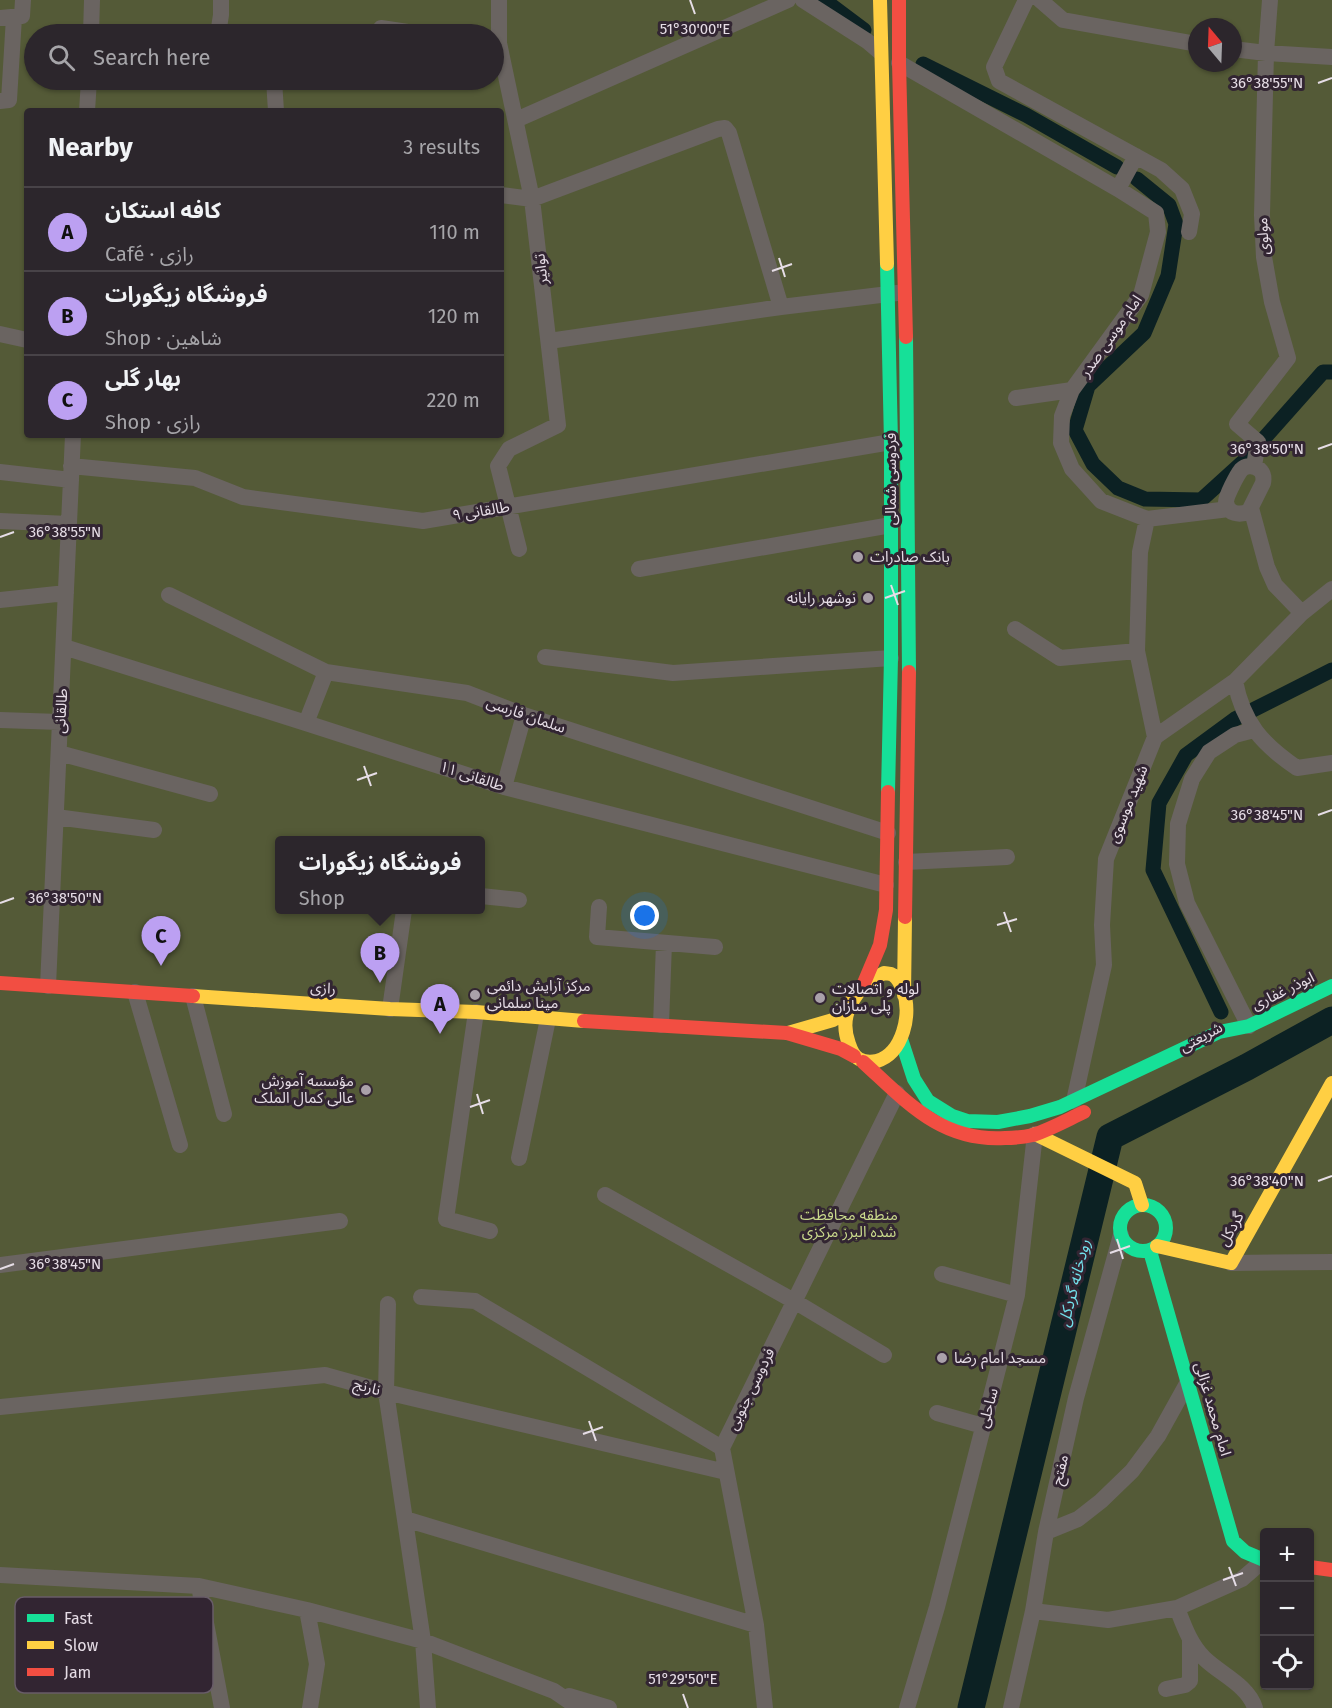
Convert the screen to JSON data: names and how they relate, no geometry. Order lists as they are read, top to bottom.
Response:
{
  "streets": {
    "street": [
      "مولوی",
      "توانیر",
      "امام موسی صدر",
      "فردوسی شمالی",
      "طالقانی ۹",
      "طالقانی",
      "سلمان فارسی",
      "طالقانی ۱۱",
      "شهید موسوی",
      "رازی",
      "ابوذر غفاری",
      "شریعتی",
      "گردکل",
      "نارنج",
      "فردوسی جنوبی",
      "ساحلی",
      "امام محمد غزالی",
      "مفتح"
    ]
  },
  "crossings": [
    ["توانیر", "طالقانی ۹"],
    ["امام موسی صدر", "فردوسی شمالی"],
    ["فردوسی شمالی", "طالقانی ۹"],
    ["فردوسی شمالی", "سلمان فارسی"],
    ["فردوسی شمالی", "طالقانی ۱۱"],
    ["فردوسی شمالی", "شریعتی"],
    ["طالقانی ۹", "طالقانی"],
    ["طالقانی", "طالقانی ۱۱"],
    ["طالقانی", "رازی"],
    ["شهید موسوی", "شریعتی"],
    ["ابوذر غفاری", "شریعتی"],
    ["گردکل", "امام محمد غزالی"],
    ["گردکل", "مفتح"],
    ["نارنج", "فردوسی جنوبی"],
    ["امام محمد غزالی", "مفتح"]
  ],
  "water": ["رودخانه گردکل"],
  "parks": ["منطقه محافظت شده البرز مرکزی"],
  "places": [
    "بانک صادرات",
    "نوشهر رایانه",
    "مرکز آرایش دائمی مینا سلمانی",
    "لوله و اتصالات پلی سازان",
    "مؤسسه آموزش عالی کمال الملک",
    "مسجد امام رضا"
  ],
  "legend": ["Fast", "Slow", "Jam"],
  "north": "top",
  "page": {
    "search": "Search here",
    "heading": ["Nearby", "3 results"],
    "list": [
      {
        "mark": "A",
        "name": "کافه استکان",
        "note": "Café · رازی",
        "value": "110 m"
      },
      {
        "mark": "B",
        "name": "فروشگاه زیگورات",
        "note": "Shop · شاهین",
        "value": "120 m"
      },
      {
        "mark": "C",
        "name": "بهار گلی",
        "note": "Shop · رازی",
        "value": "220 m"
      }
    ],
    "popup": ["فروشگاه زیگورات", "Shop"],
    "pins": ["C", "B", "A"],
    "map_buttons": ["+", "−"]
  },
  "coordinates": [
    "51°30'00\"E",
    "36°38'55\"N",
    "36°38'50\"N",
    "36°38'45\"N",
    "36°38'40\"N",
    "51°29'50\"E"
  ]
}
